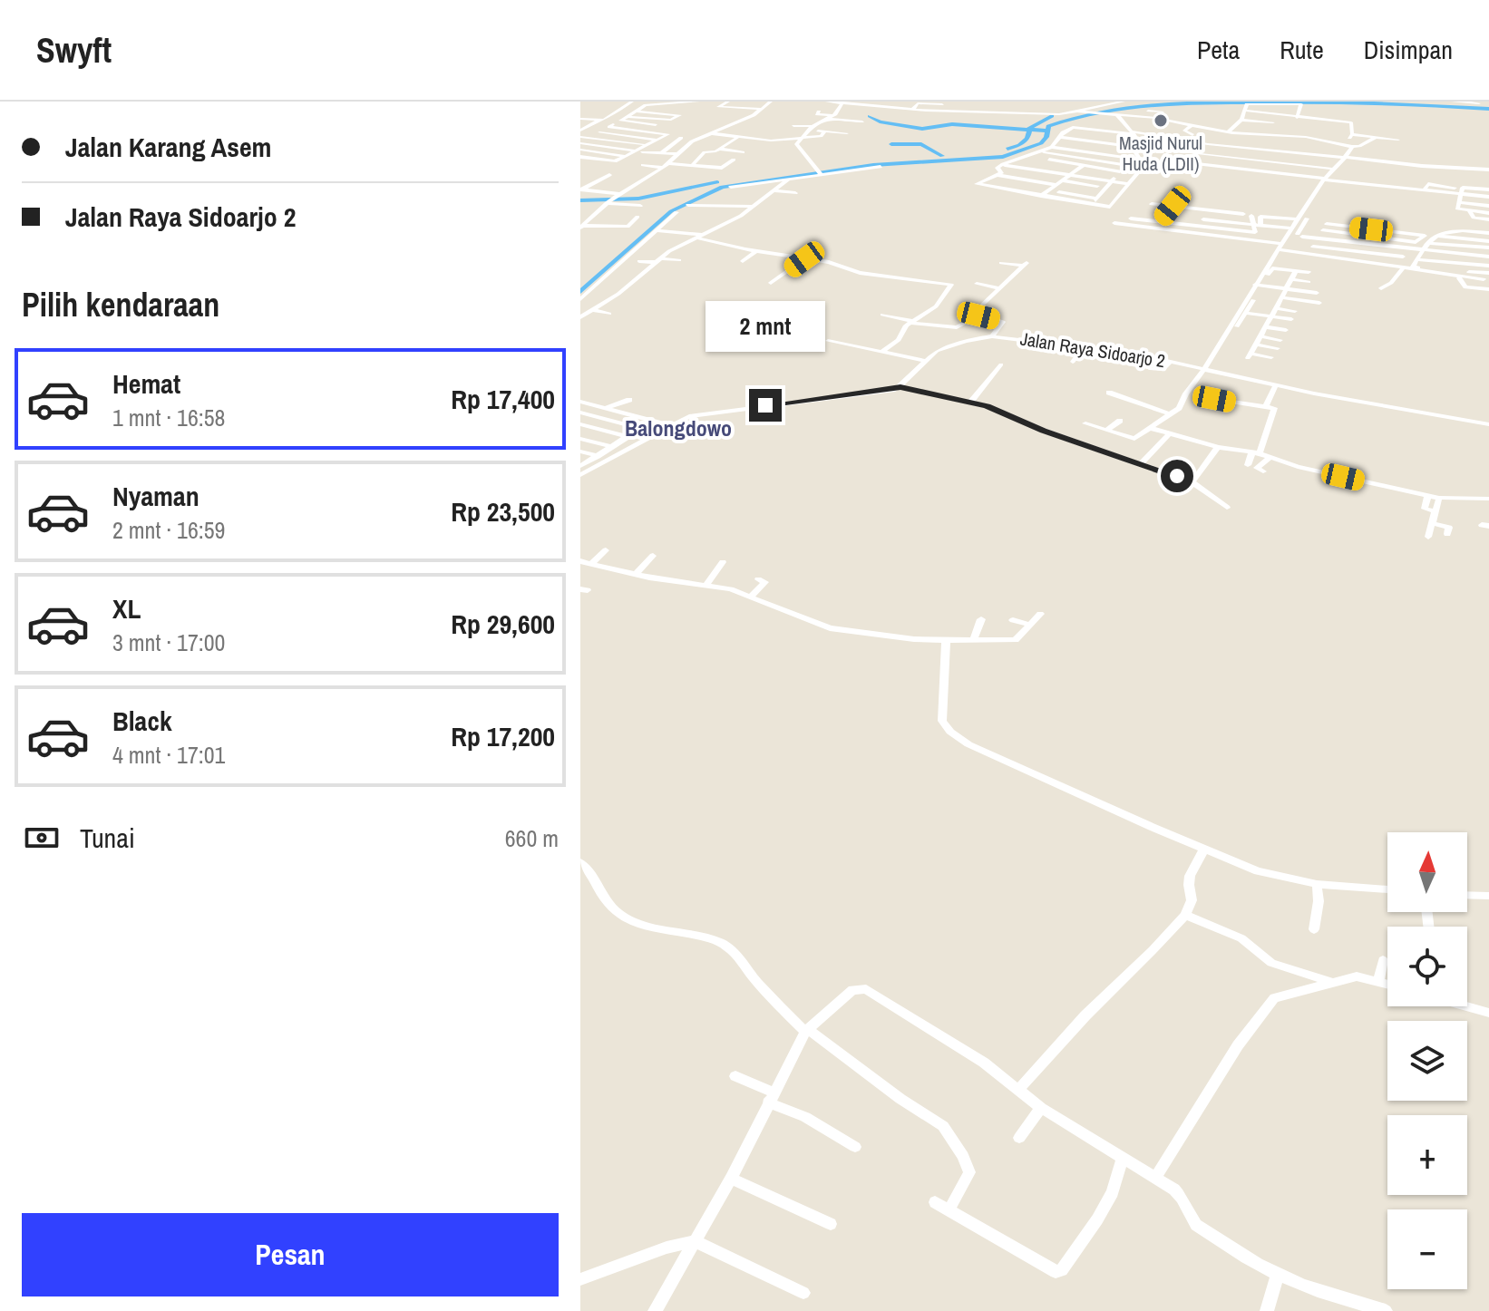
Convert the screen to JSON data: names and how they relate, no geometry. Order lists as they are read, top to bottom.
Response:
{
  "streets": {
    "street": ["Jalan Raya Sidoarjo 2"]
  },
  "districts": ["Balongdowo"],
  "places": ["Masjid Nurul Huda (LDII)"],
  "north": "top",
  "page": {
    "header": "Swyft",
    "nav": ["Peta", "Rute", "Disimpan"],
    "banner": ["Jalan Karang Asem", "Jalan Raya Sidoarjo 2"],
    "heading": "Pilih kendaraan",
    "bubble": "2 mnt",
    "list": [
      {
        "name": "Hemat",
        "note": "1 mnt · 16:58",
        "value": "Rp 17,400"
      },
      {
        "name": "Nyaman",
        "note": "2 mnt · 16:59",
        "value": "Rp 23,500"
      },
      {
        "name": "XL",
        "note": "3 mnt · 17:00",
        "value": "Rp 29,600"
      },
      {
        "name": "Black",
        "note": "4 mnt · 17:01",
        "value": "Rp 17,200"
      }
    ],
    "pay": ["Tunai", "660 m"],
    "map_buttons": ["+", "−"],
    "buttons": "Pesan"
  }
}
